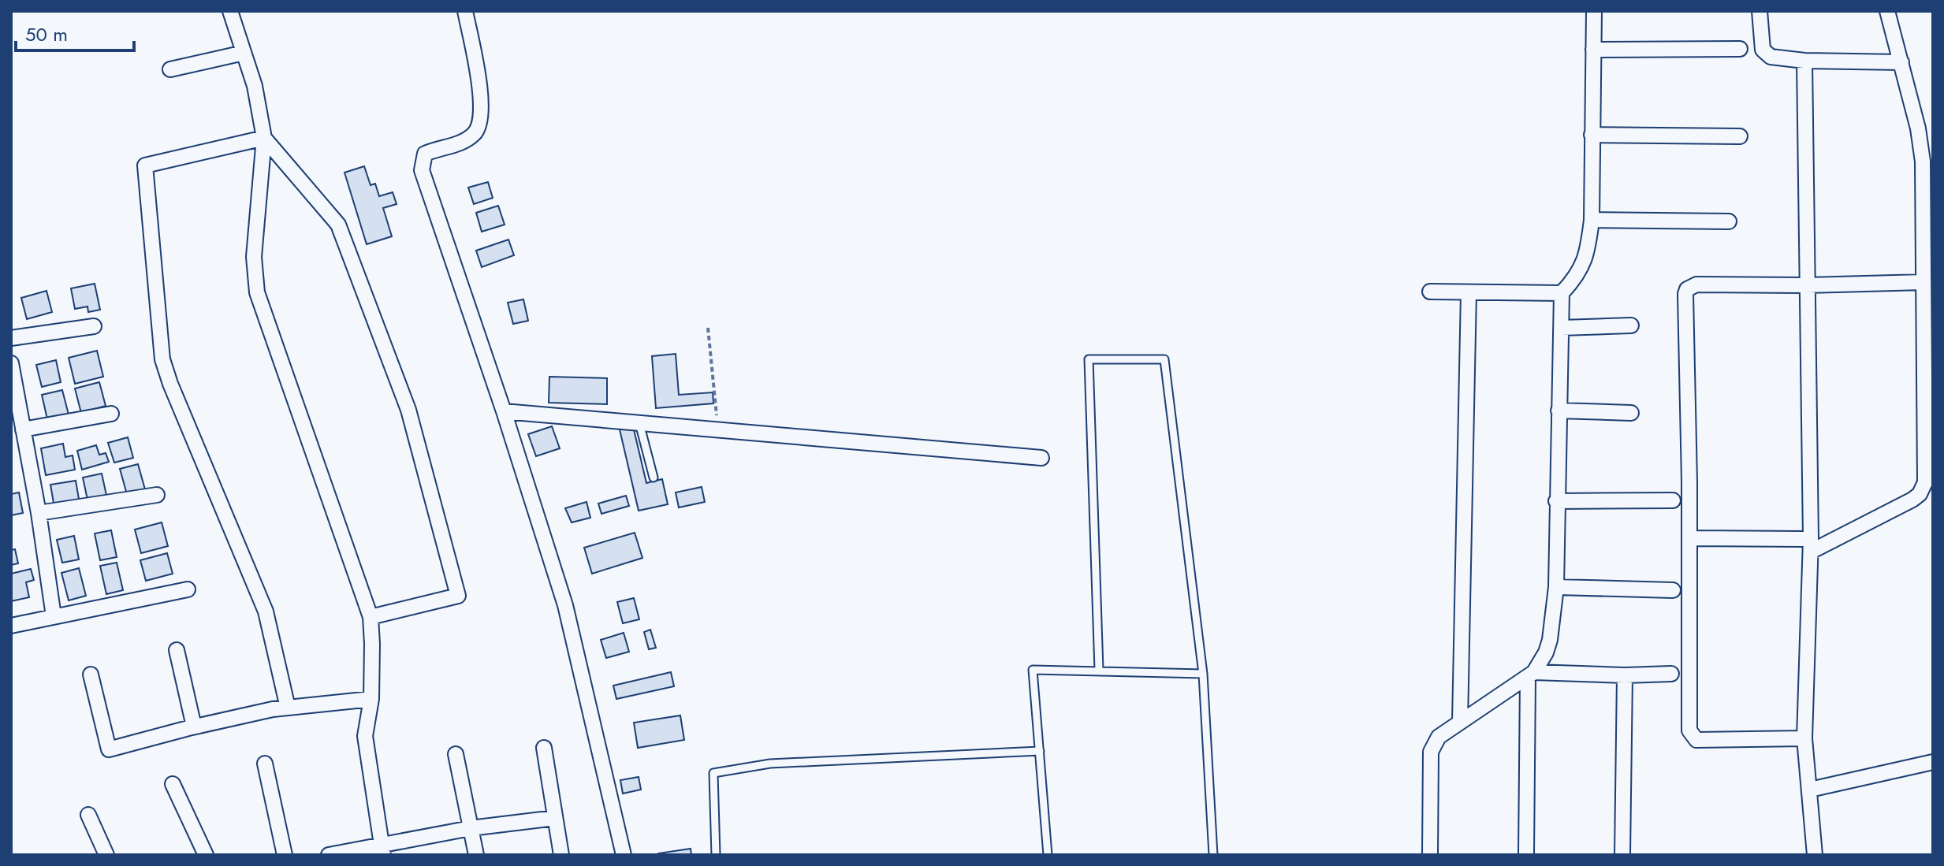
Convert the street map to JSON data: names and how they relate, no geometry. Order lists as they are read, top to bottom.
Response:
{
  "scale_bar": "50 m"
}
